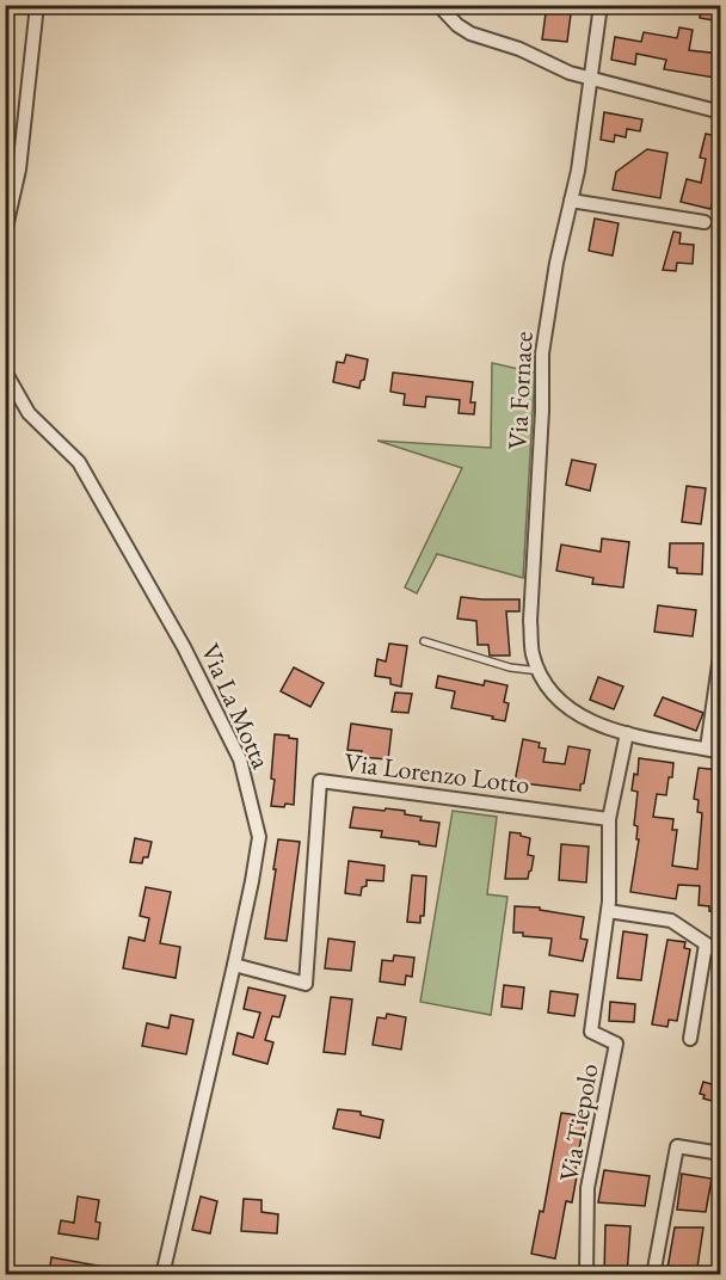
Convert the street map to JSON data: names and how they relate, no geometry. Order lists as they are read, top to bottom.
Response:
{
  "streets": {
    "street": [
      "Via Fornace",
      "Via La Motta",
      "Via Lorenzo Lotto",
      "Via Tiepolo"
    ]
  },
  "crossings": [
    ["Via Fornace", "Via Tiepolo"],
    ["Via La Motta", "Via Lorenzo Lotto"],
    ["Via Lorenzo Lotto", "Via Tiepolo"]
  ]
}
